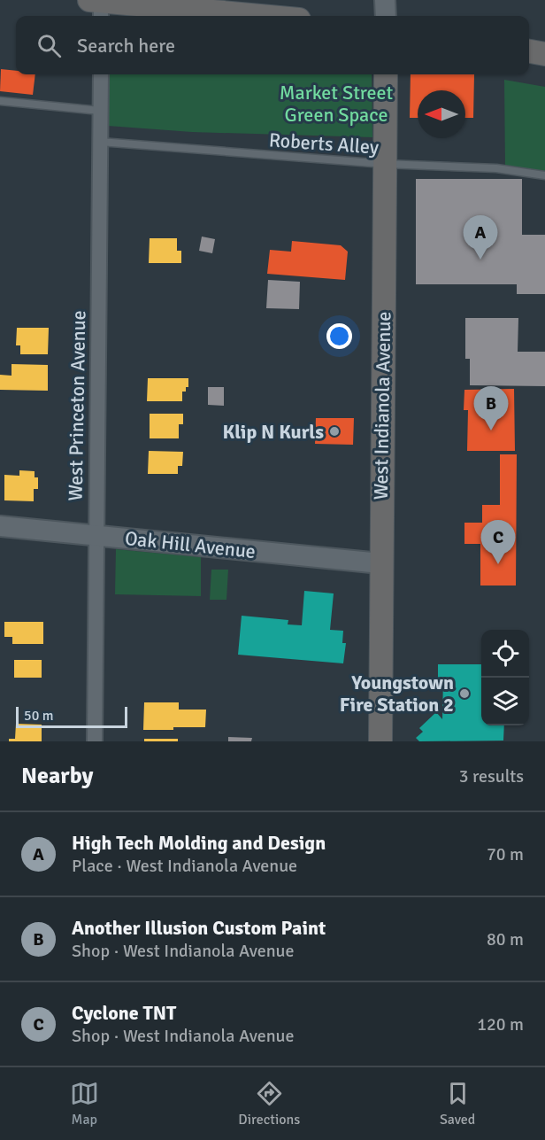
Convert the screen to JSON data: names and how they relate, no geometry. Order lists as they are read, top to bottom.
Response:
{
  "streets": {
    "main road": ["West Indianola Avenue"],
    "street": ["West Princeton Avenue", "Oak Hill Avenue"],
    "lane": ["Roberts Alley"]
  },
  "crossings": [
    ["Roberts Alley", "West Princeton Avenue"],
    ["Roberts Alley", "West Indianola Avenue"],
    ["West Princeton Avenue", "Oak Hill Avenue"],
    ["West Indianola Avenue", "Oak Hill Avenue"]
  ],
  "parks": ["Market Street Green Space"],
  "places": ["Klip N Kurls", "Youngstown Fire Station 2"],
  "scale_bar": "50 m",
  "north": "left",
  "page": {
    "search": "Search here",
    "pins": ["A", "B", "C"],
    "scale": "50 m",
    "heading": ["Nearby", "3 results"],
    "list": [
      {
        "mark": "A",
        "name": "High Tech Molding and Design",
        "note": "Place · West Indianola Avenue",
        "value": "70 m"
      },
      {
        "mark": "B",
        "name": "Another Illusion Custom Paint",
        "note": "Shop · West Indianola Avenue",
        "value": "80 m"
      },
      {
        "mark": "C",
        "name": "Cyclone TNT",
        "note": "Shop · West Indianola Avenue",
        "value": "120 m"
      }
    ],
    "nav": ["Map", "Directions", "Saved"]
  }
}
